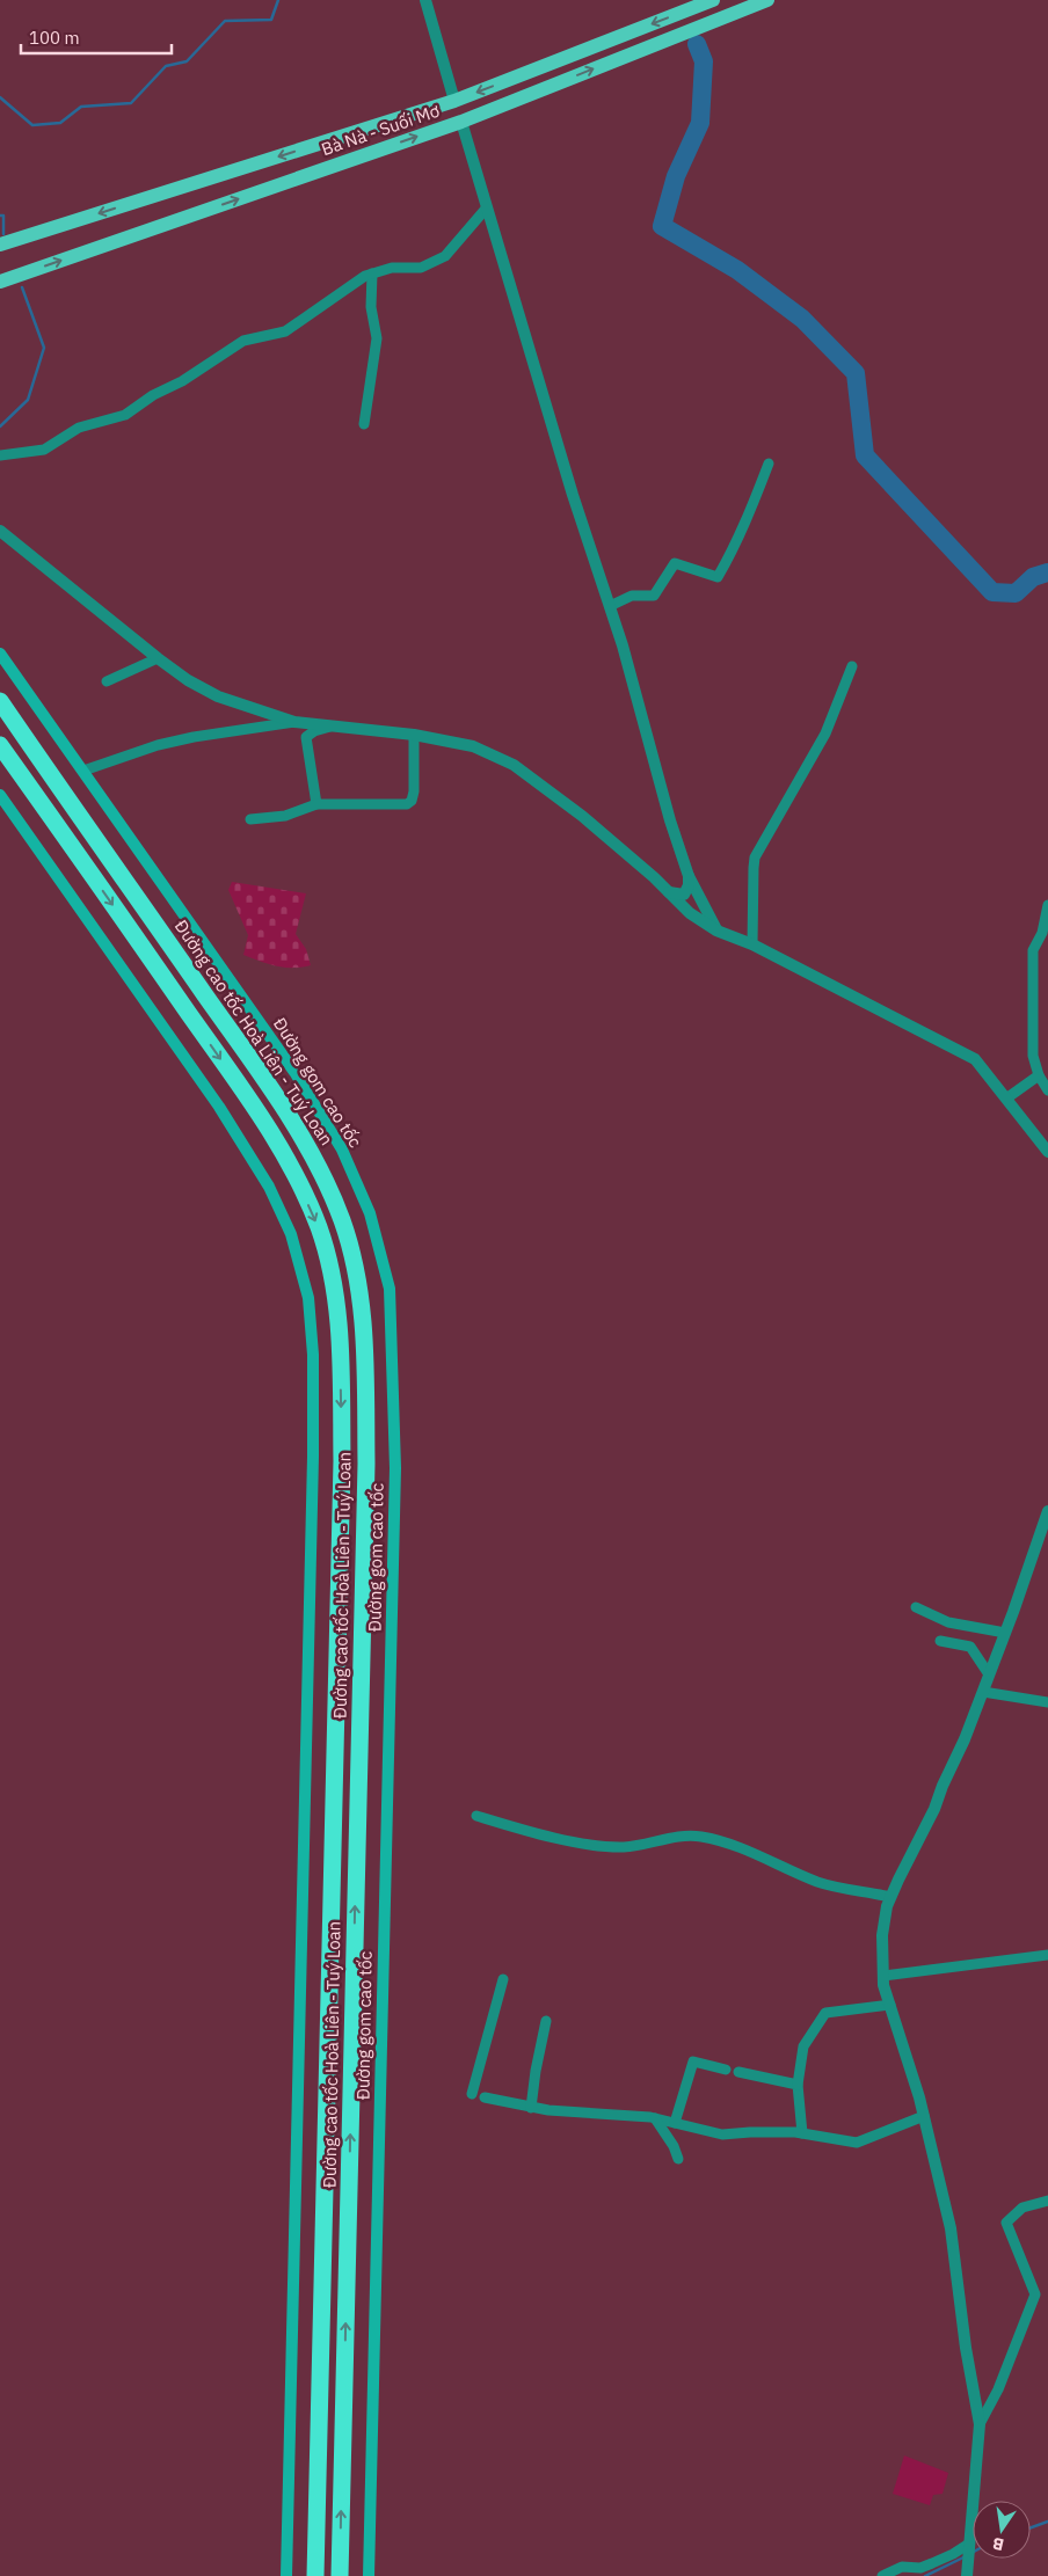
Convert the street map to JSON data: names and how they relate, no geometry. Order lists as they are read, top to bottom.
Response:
{
  "streets": {
    "highway": ["Đường cao tốc Hoà Liên - Tuý Loan"],
    "main road": ["Bà Nà - Suối Mơ", "Đường gom cao tốc"]
  },
  "scale_bar": "100 m",
  "north": "bottom"
}
